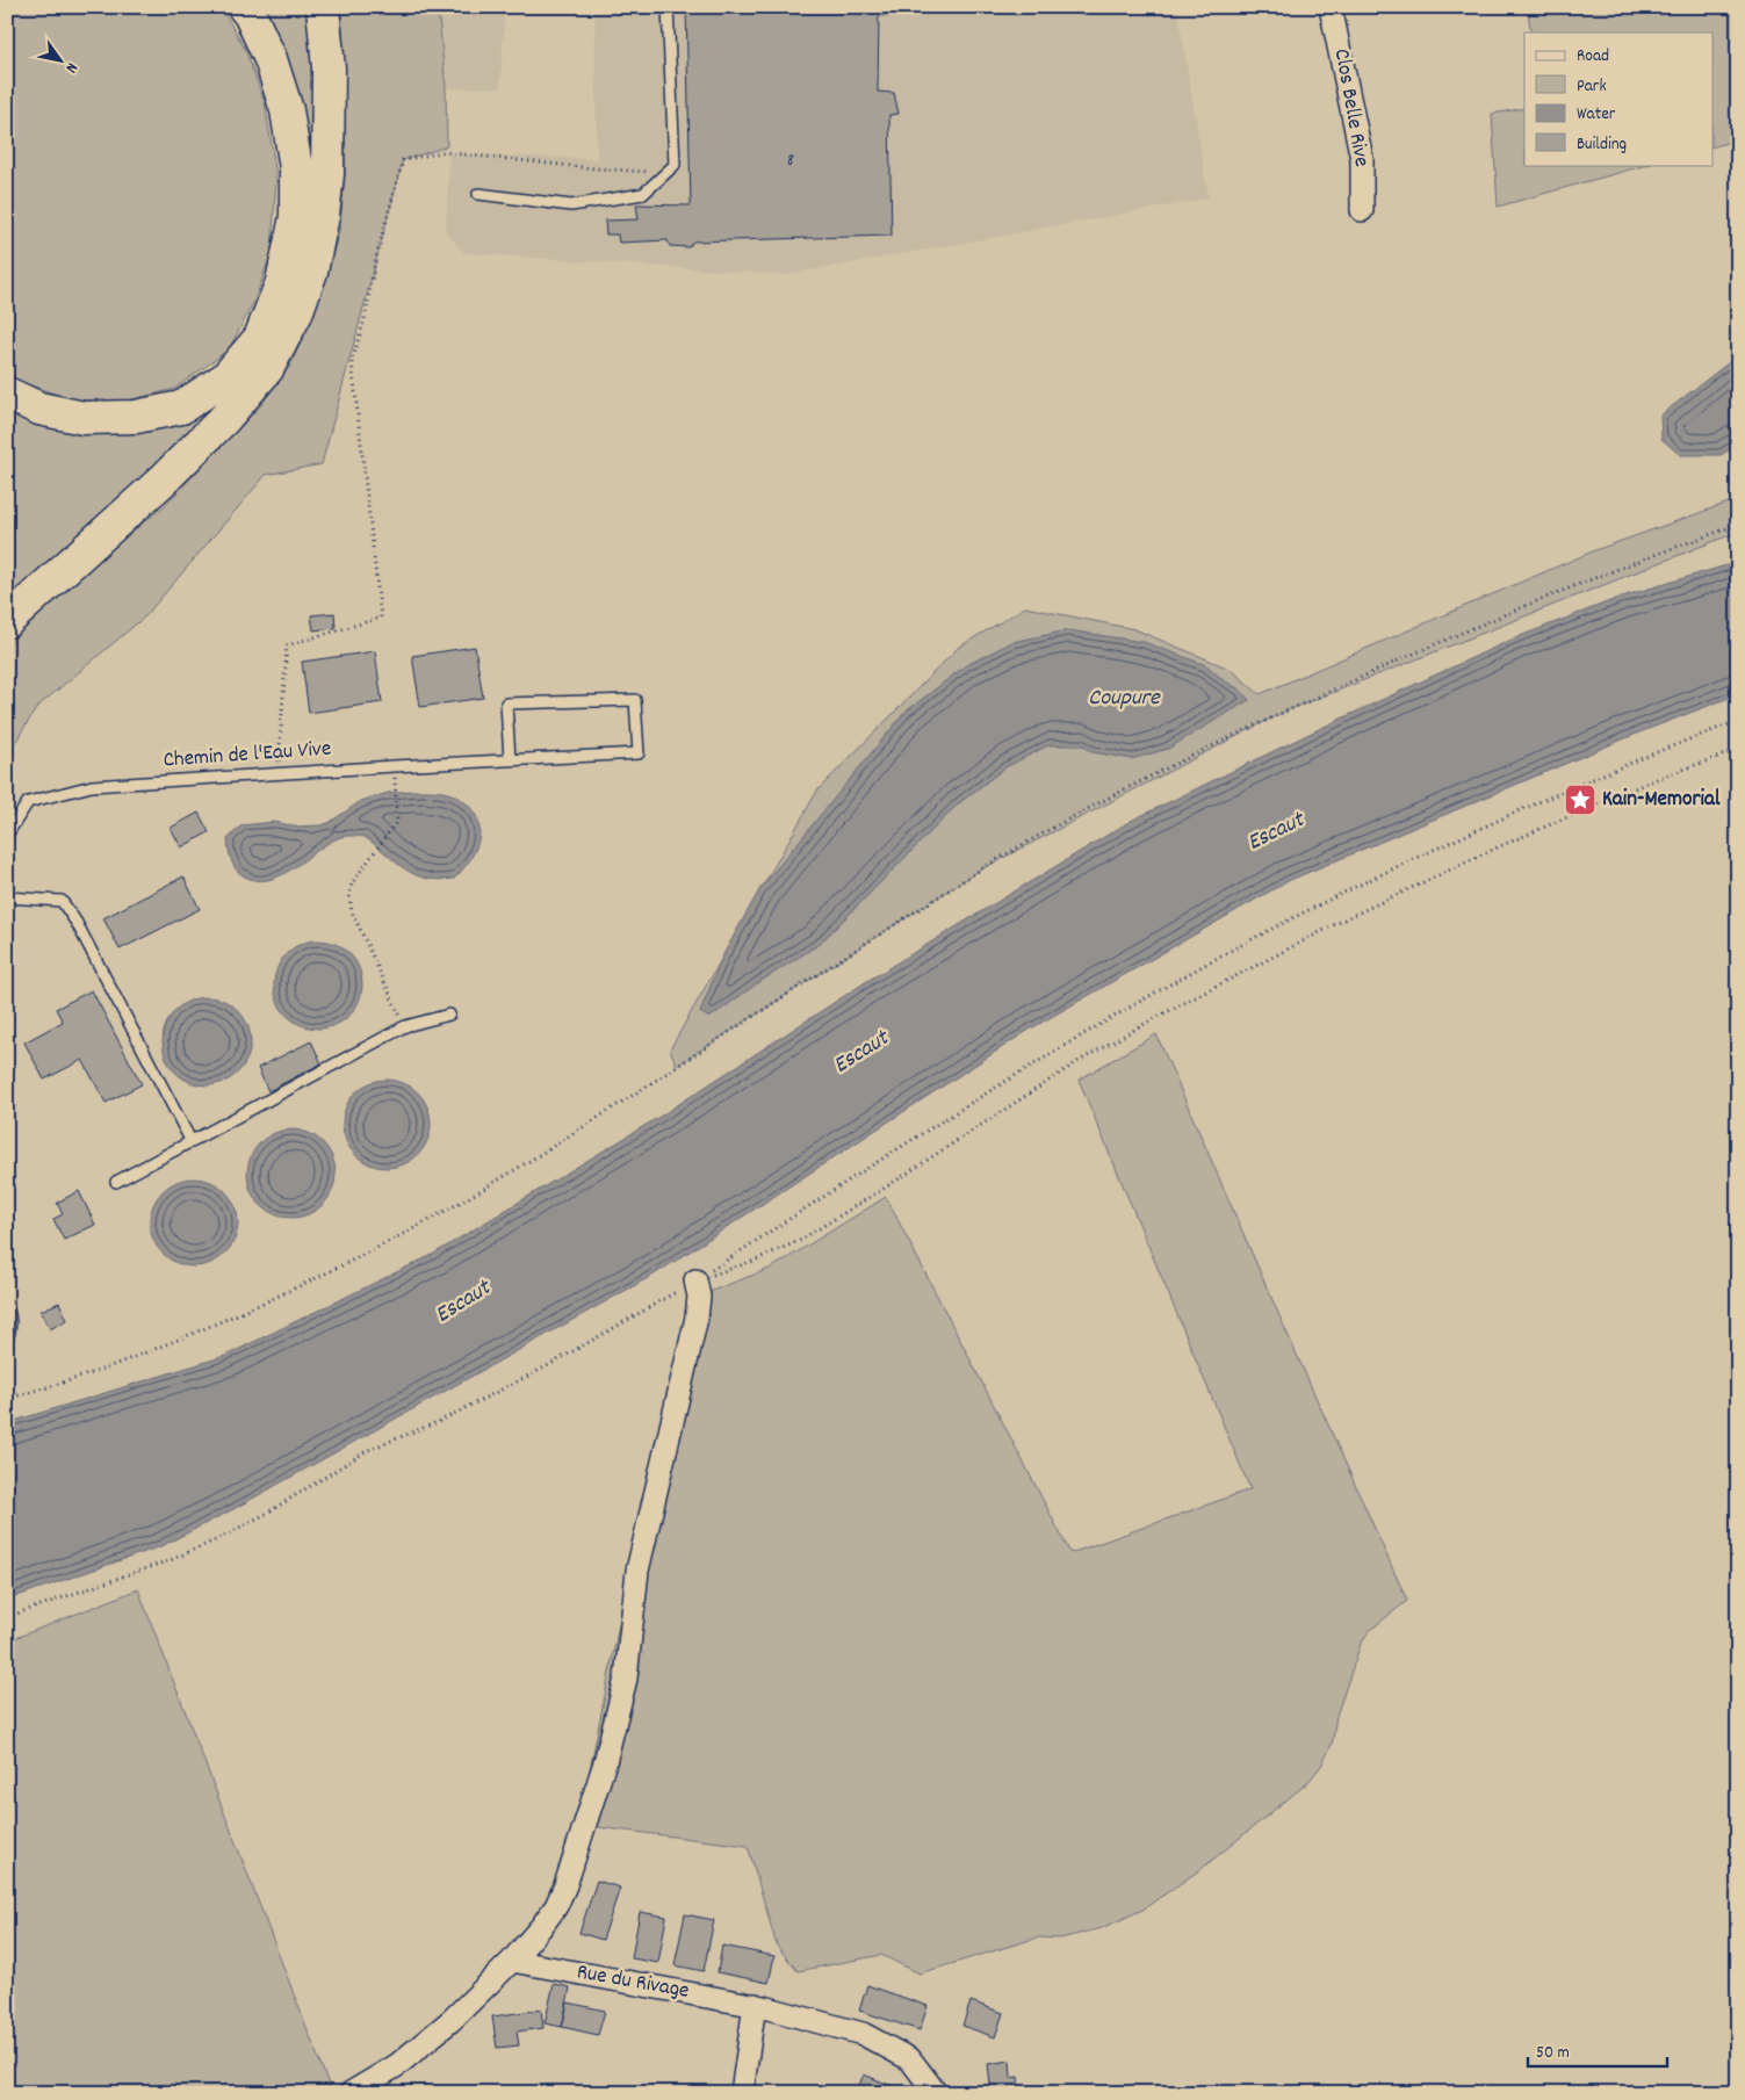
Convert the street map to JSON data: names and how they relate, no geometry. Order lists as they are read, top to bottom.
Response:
{
  "streets": {
    "street": ["Clos Belle Rive", "Rue du Rivage"],
    "lane": ["Chemin de l'Eau Vive"]
  },
  "water": ["Coupure", "Escaut"],
  "places": {
    "place": ["Kain-Memorial"]
  },
  "house_numbers": ["8"],
  "legend": [
    "Road",
    "Park",
    "Water",
    "Building"
  ],
  "scale_bar": "50 m",
  "north": "bottom right"
}
